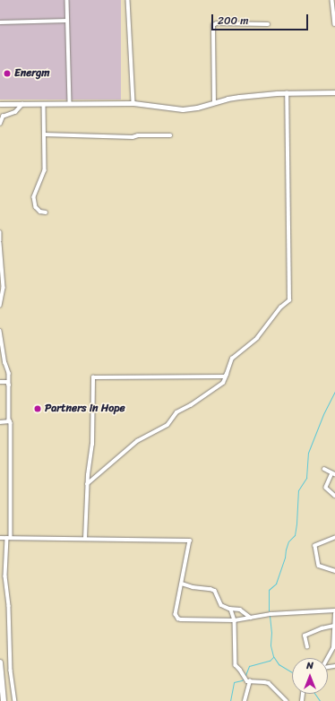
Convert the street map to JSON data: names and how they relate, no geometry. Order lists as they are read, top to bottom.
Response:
{
  "places": ["Energm", "Partners in Hope"],
  "scale_bar": "200 m",
  "north": "top"
}
